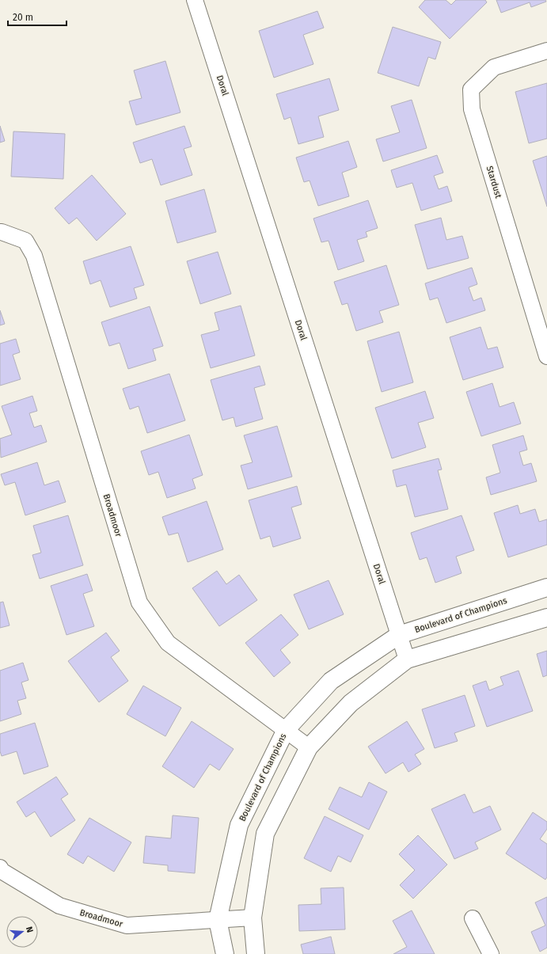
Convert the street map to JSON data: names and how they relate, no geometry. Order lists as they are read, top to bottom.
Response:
{
  "streets": {
    "street": [
      "Doral",
      "Stardust",
      "Broadmoor",
      "Boulevard of Champions"
    ]
  },
  "crossings": [
    ["Doral", "Boulevard of Champions"],
    ["Broadmoor", "Boulevard of Champions"]
  ],
  "scale_bar": "20 m",
  "north": "right"
}
